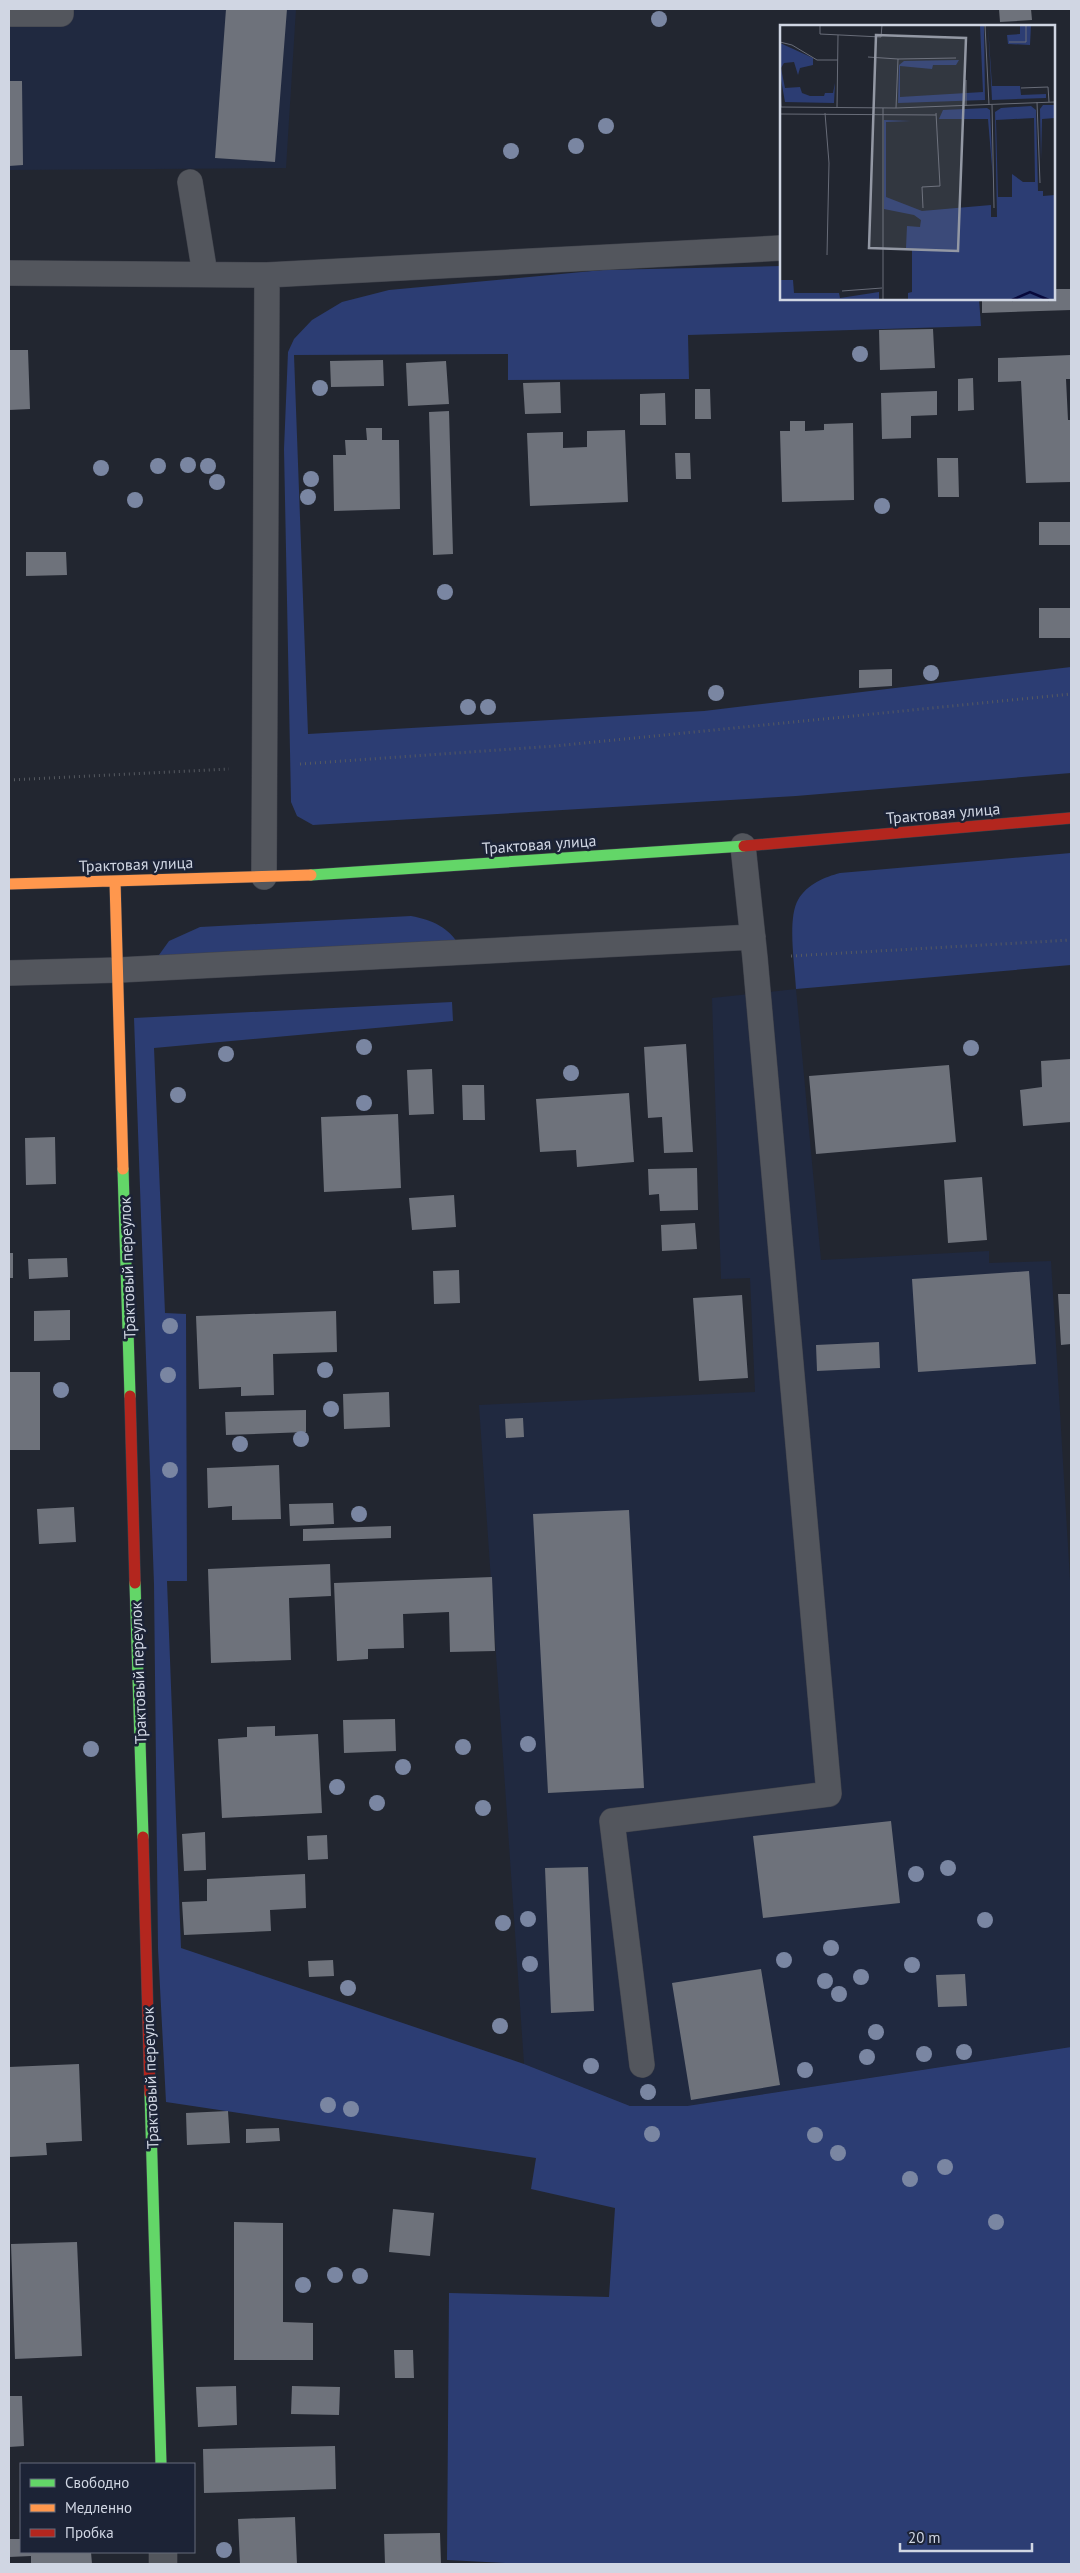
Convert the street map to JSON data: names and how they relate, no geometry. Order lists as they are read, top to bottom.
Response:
{
  "streets": {
    "main road": ["Трактовая улица", "Трактовый переулок"]
  },
  "crossings": [
    ["Трактовая улица", "Трактовый переулок"]
  ],
  "legend": ["Свободно", "Медленно", "Пробка"],
  "scale_bar": "20 m"
}
